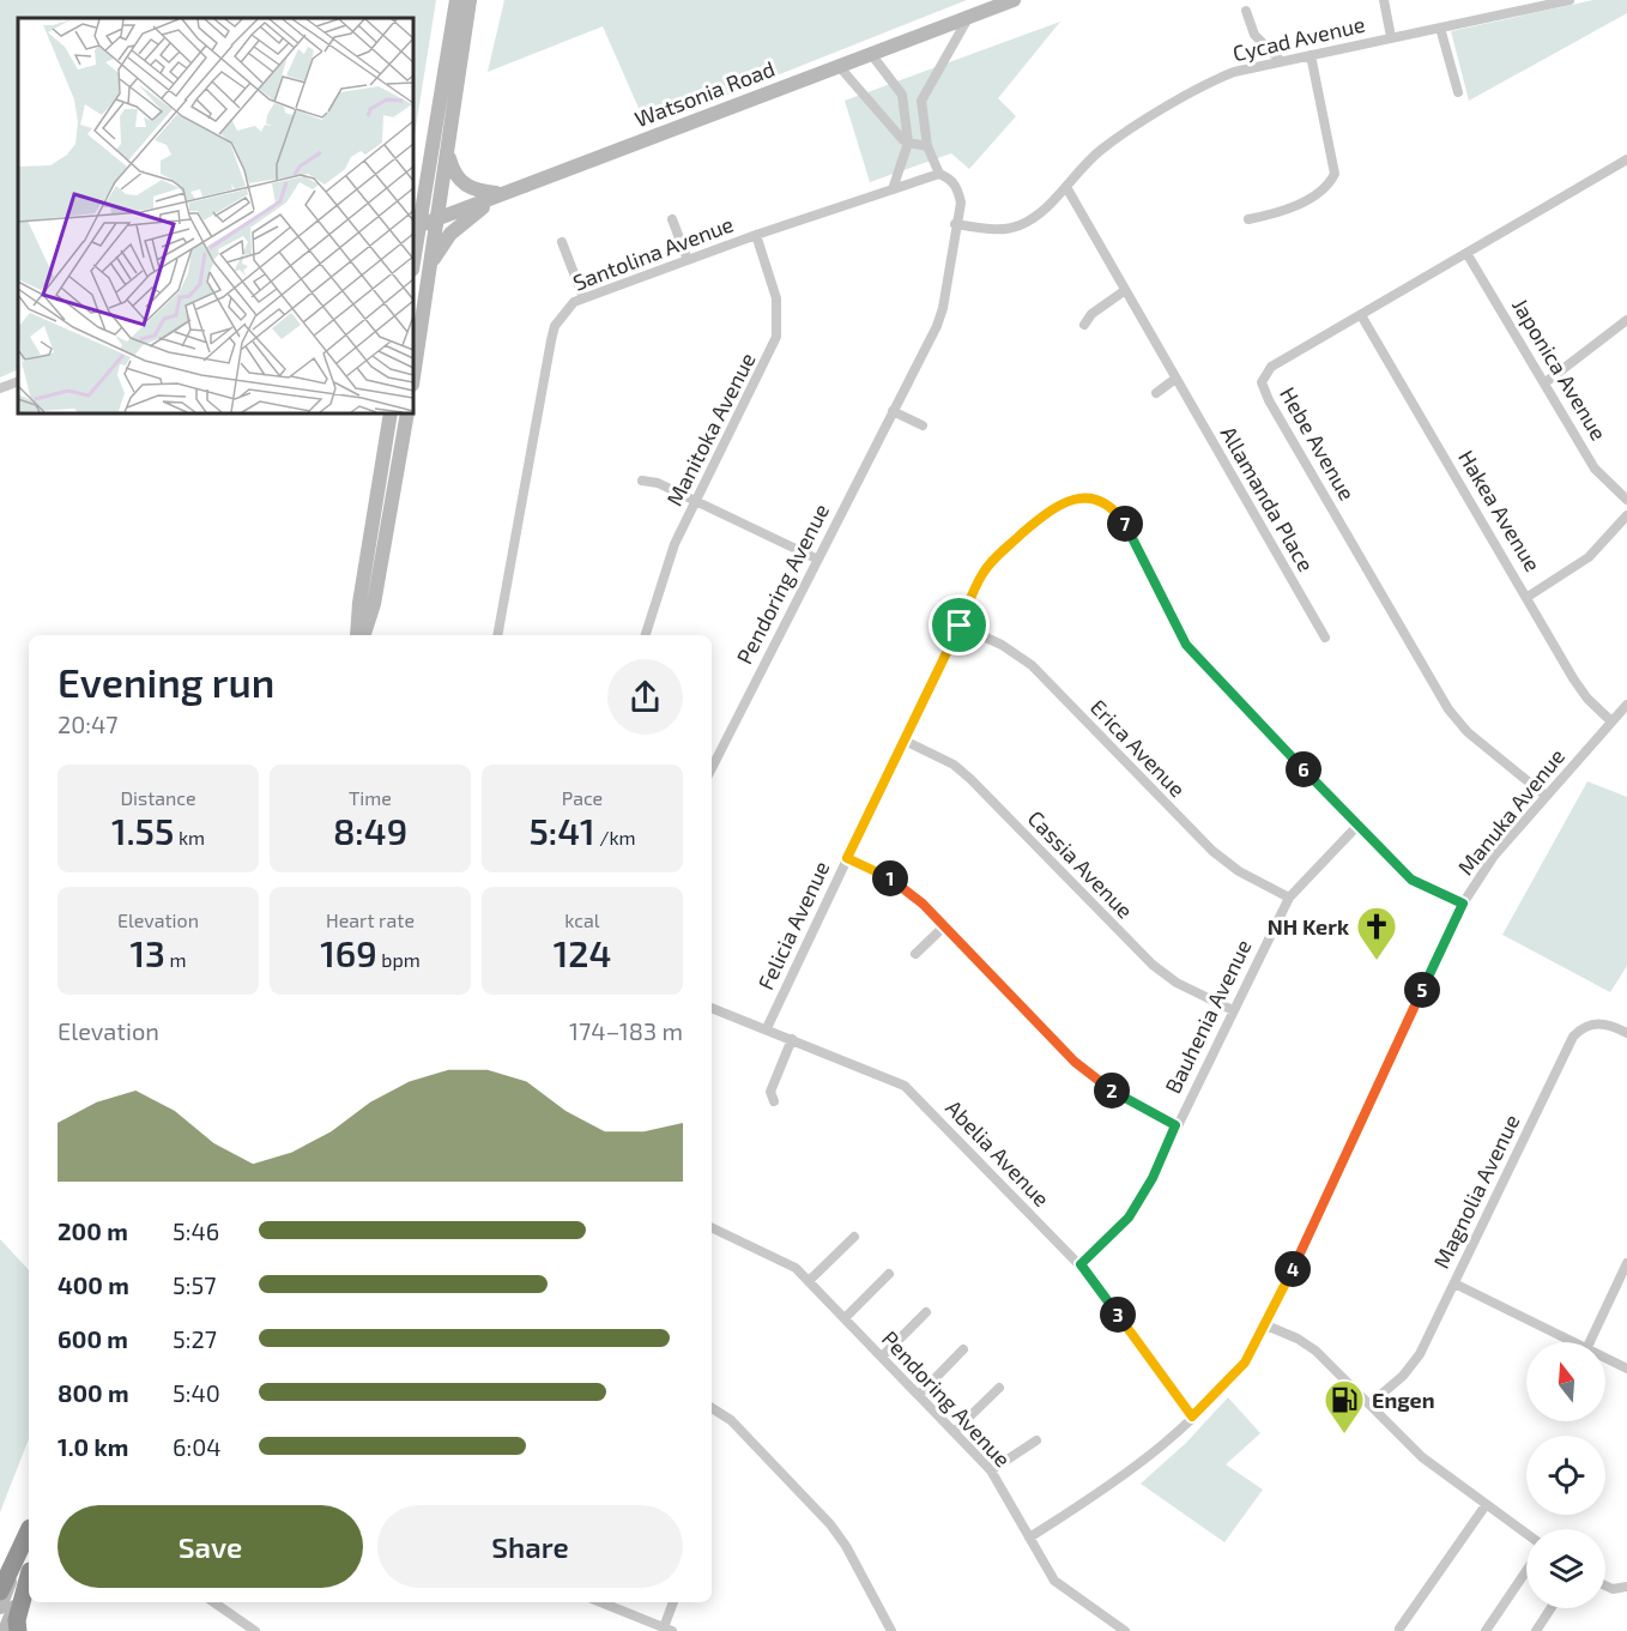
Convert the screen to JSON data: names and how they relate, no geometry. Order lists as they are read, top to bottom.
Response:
{
  "streets": {
    "main road": ["Watsonia Road"],
    "street": [
      "Cycad Avenue",
      "Santolina Avenue",
      "Japonica Avenue",
      "Manitoka Avenue",
      "Hebe Avenue",
      "Allamanda Place",
      "Hakea Avenue",
      "Pendoring Avenue",
      "Erica Avenue",
      "Manuka Avenue",
      "Cassia Avenue",
      "Felicia Avenue",
      "Bauhenia Avenue",
      "Abelia Avenue",
      "Magnolia Avenue"
    ]
  },
  "crossings": [
    ["Cycad Avenue", "Allamanda Place"],
    ["Cycad Avenue", "Pendoring Avenue"],
    ["Santolina Avenue", "Manitoka Avenue"],
    ["Santolina Avenue", "Pendoring Avenue"],
    ["Japonica Avenue", "Hebe Avenue"],
    ["Hebe Avenue", "Hakea Avenue"],
    ["Hebe Avenue", "Manuka Avenue"],
    ["Hakea Avenue", "Manuka Avenue"],
    ["Pendoring Avenue", "Manuka Avenue"],
    ["Erica Avenue", "Felicia Avenue"],
    ["Erica Avenue", "Bauhenia Avenue"],
    ["Manuka Avenue", "Felicia Avenue"],
    ["Manuka Avenue", "Abelia Avenue"],
    ["Cassia Avenue", "Felicia Avenue"],
    ["Cassia Avenue", "Bauhenia Avenue"],
    ["Felicia Avenue", "Bauhenia Avenue"],
    ["Felicia Avenue", "Abelia Avenue"],
    ["Bauhenia Avenue", "Abelia Avenue"]
  ],
  "places": {
    "church": ["NH Kerk"],
    "fuel station": ["Engen"]
  },
  "north": "top",
  "page": {
    "pins": [
      "7",
      "6",
      "1",
      "5",
      "2",
      "4",
      "3"
    ],
    "heading": ["Evening run", "20:47"],
    "stats": [
      ["Distance", "1.55 km"],
      ["Time", "8:49"],
      ["Pace", "5:41 /km"],
      ["Elevation", "13 m"],
      ["Heart rate", "169 bpm"],
      ["kcal", "124"]
    ],
    "chart": ["Elevation", "174–183 m"],
    "list": [
      {
        "name": "200 m",
        "note": "5:46"
      },
      {
        "name": "400 m",
        "note": "5:57"
      },
      {
        "name": "600 m",
        "note": "5:27"
      },
      {
        "name": "800 m",
        "note": "5:40"
      },
      {
        "name": "1.0 km",
        "note": "6:04"
      }
    ],
    "buttons": ["Save", "Share"]
  }
}
